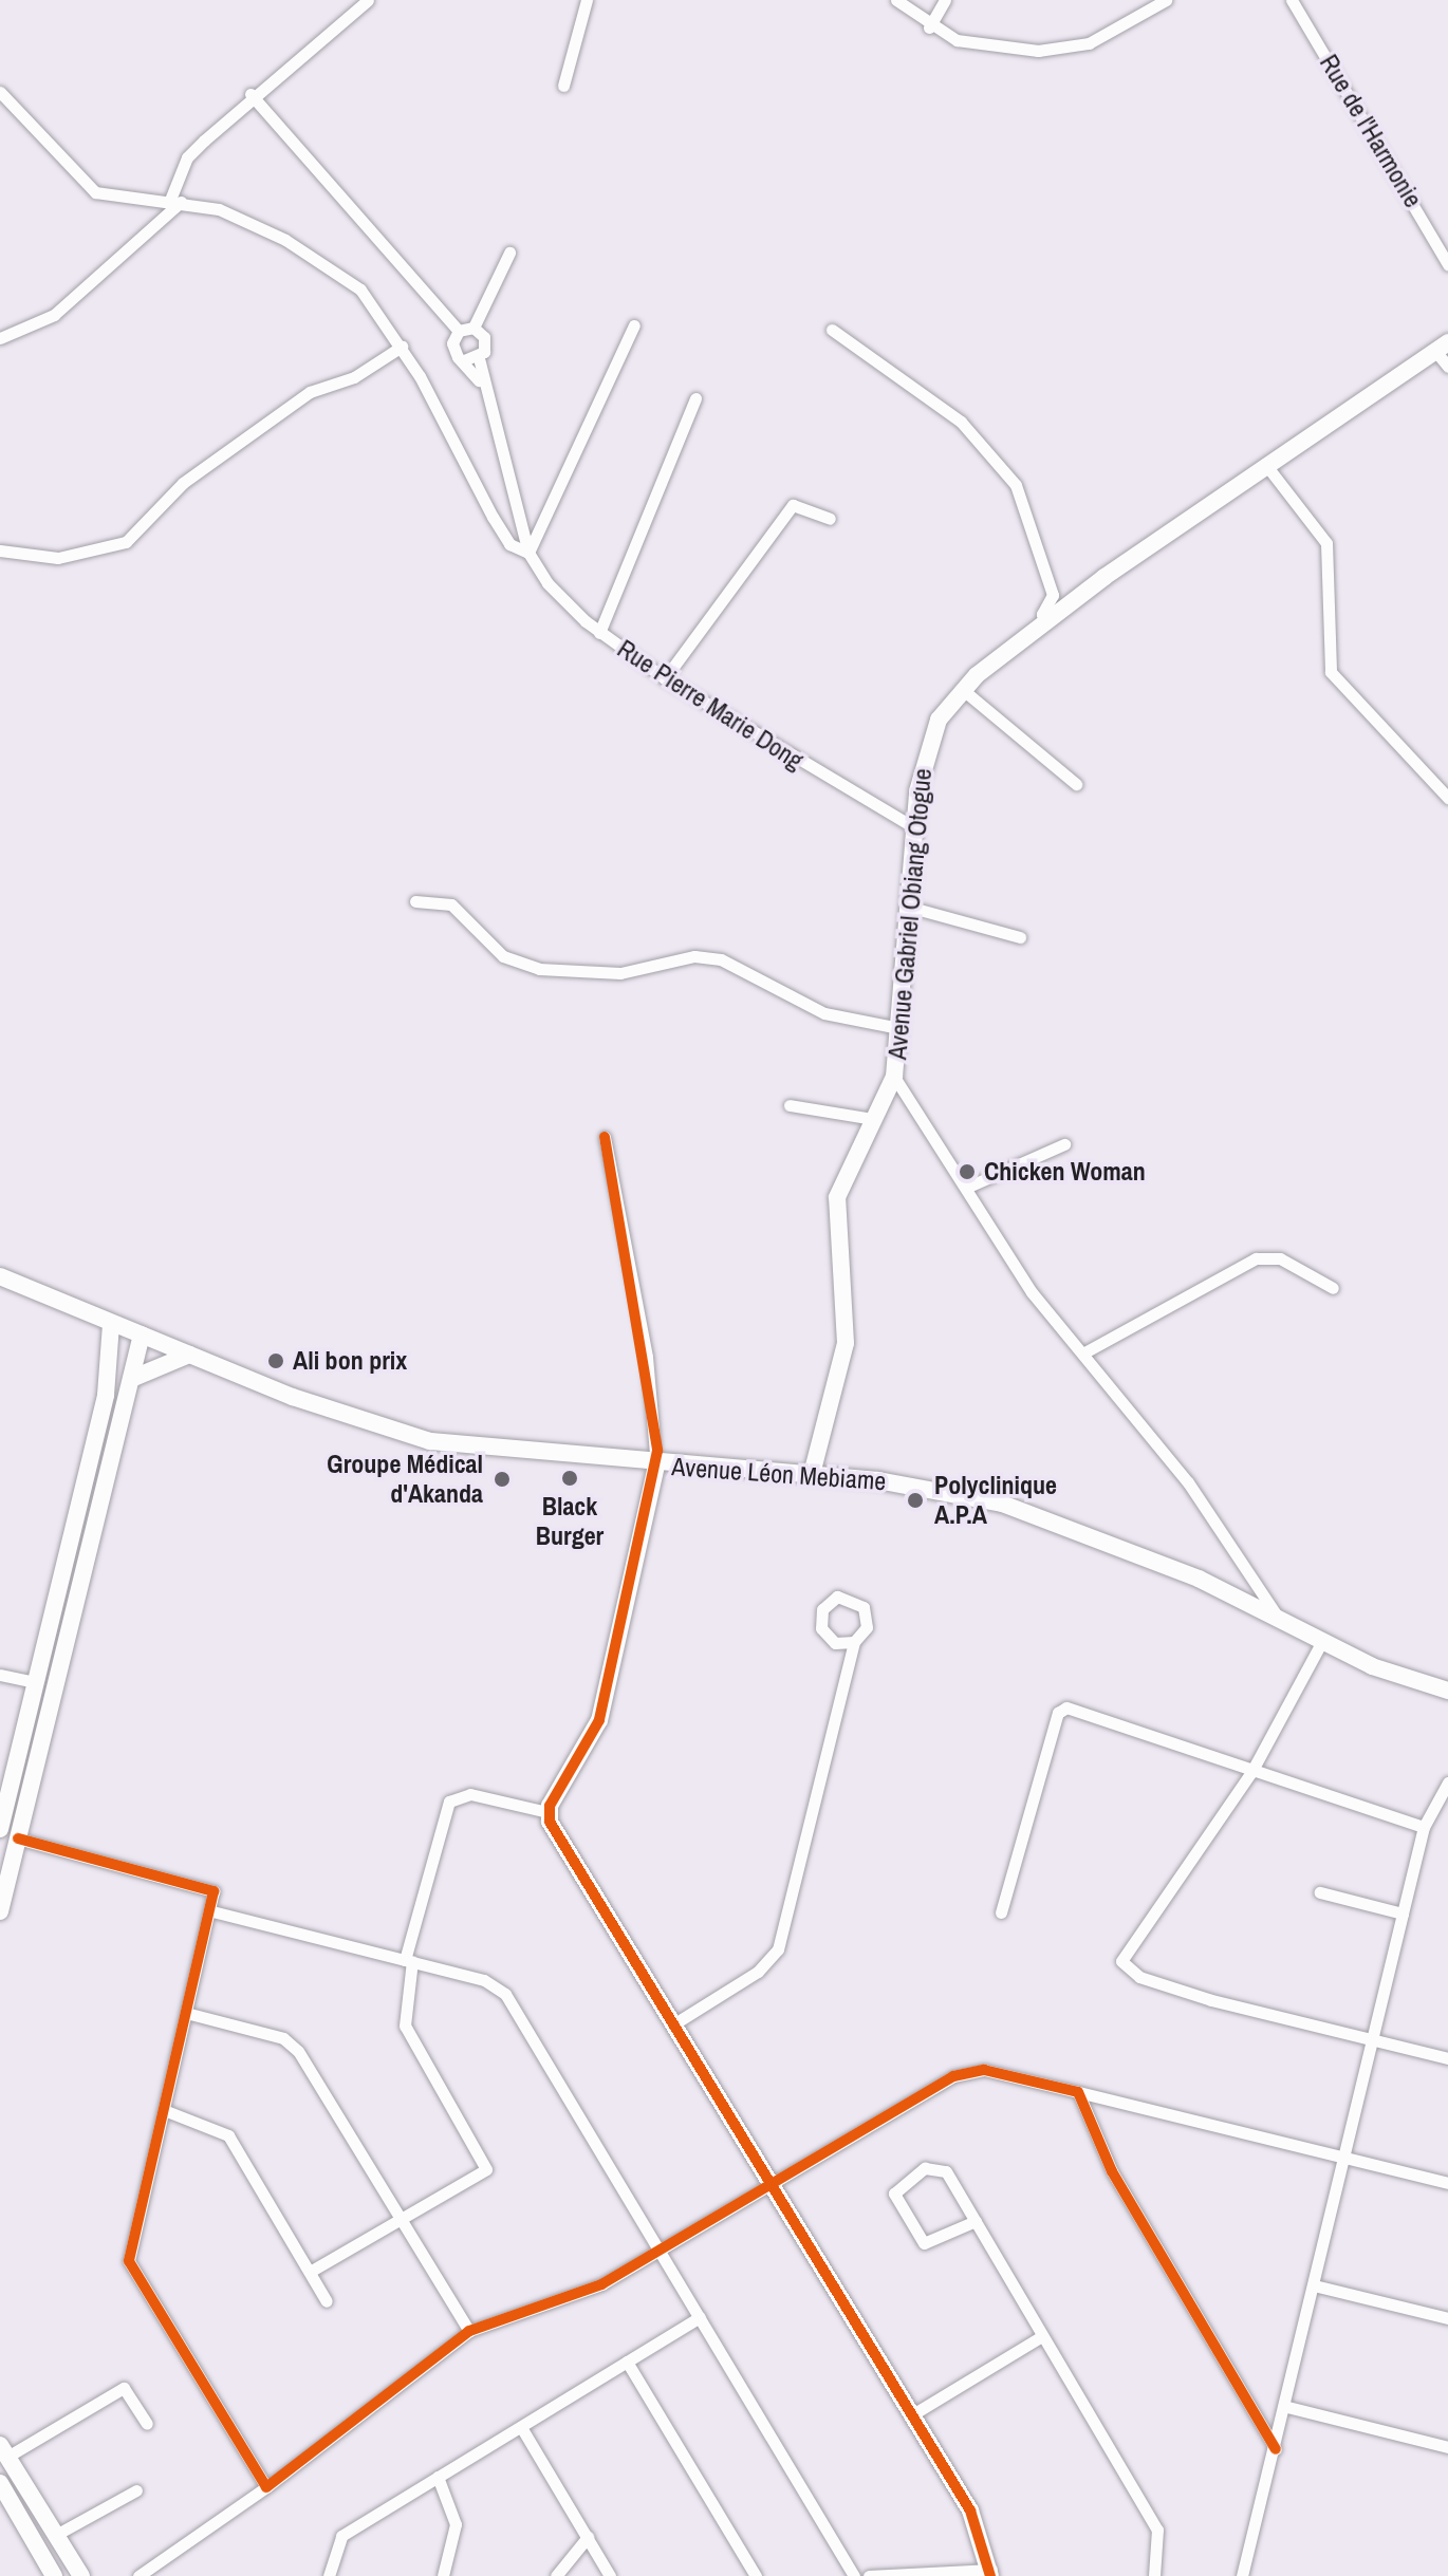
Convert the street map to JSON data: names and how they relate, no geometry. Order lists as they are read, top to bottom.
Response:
{
  "streets": {
    "street": [
      "Rue de l'Harmonie",
      "Rue Pierre Marie Dong",
      "Avenue Gabriel Obiang Otogue",
      "Avenue Léon Mebiame"
    ]
  },
  "crossings": [
    ["Rue Pierre Marie Dong", "Avenue Gabriel Obiang Otogue"],
    ["Avenue Gabriel Obiang Otogue", "Avenue Léon Mebiame"]
  ],
  "places": [
    "Chicken Woman",
    "Ali bon prix",
    "Black Burger",
    "Groupe Médical d'Akanda",
    "Polyclinique A.P.A"
  ]
}
